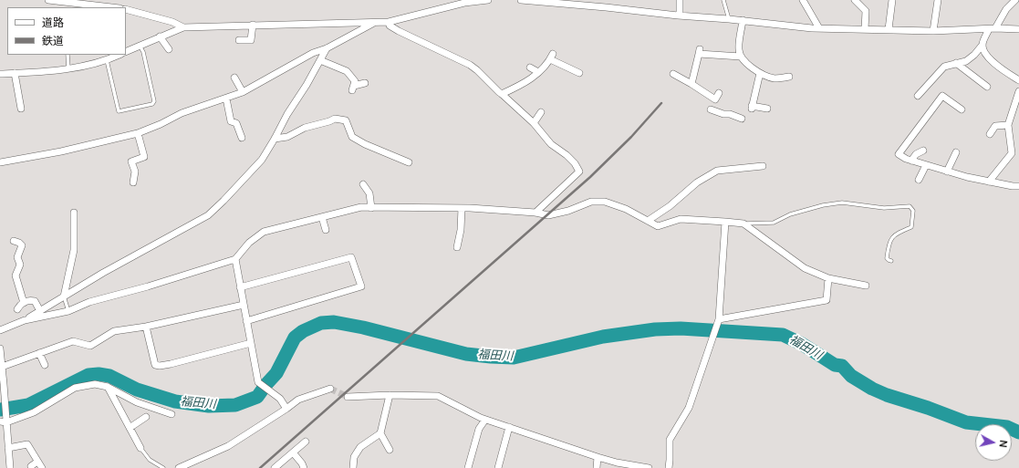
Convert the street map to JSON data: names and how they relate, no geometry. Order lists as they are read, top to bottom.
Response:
{
  "water": ["福田川"],
  "legend": ["道路", "鉄道"],
  "north": "right"
}
